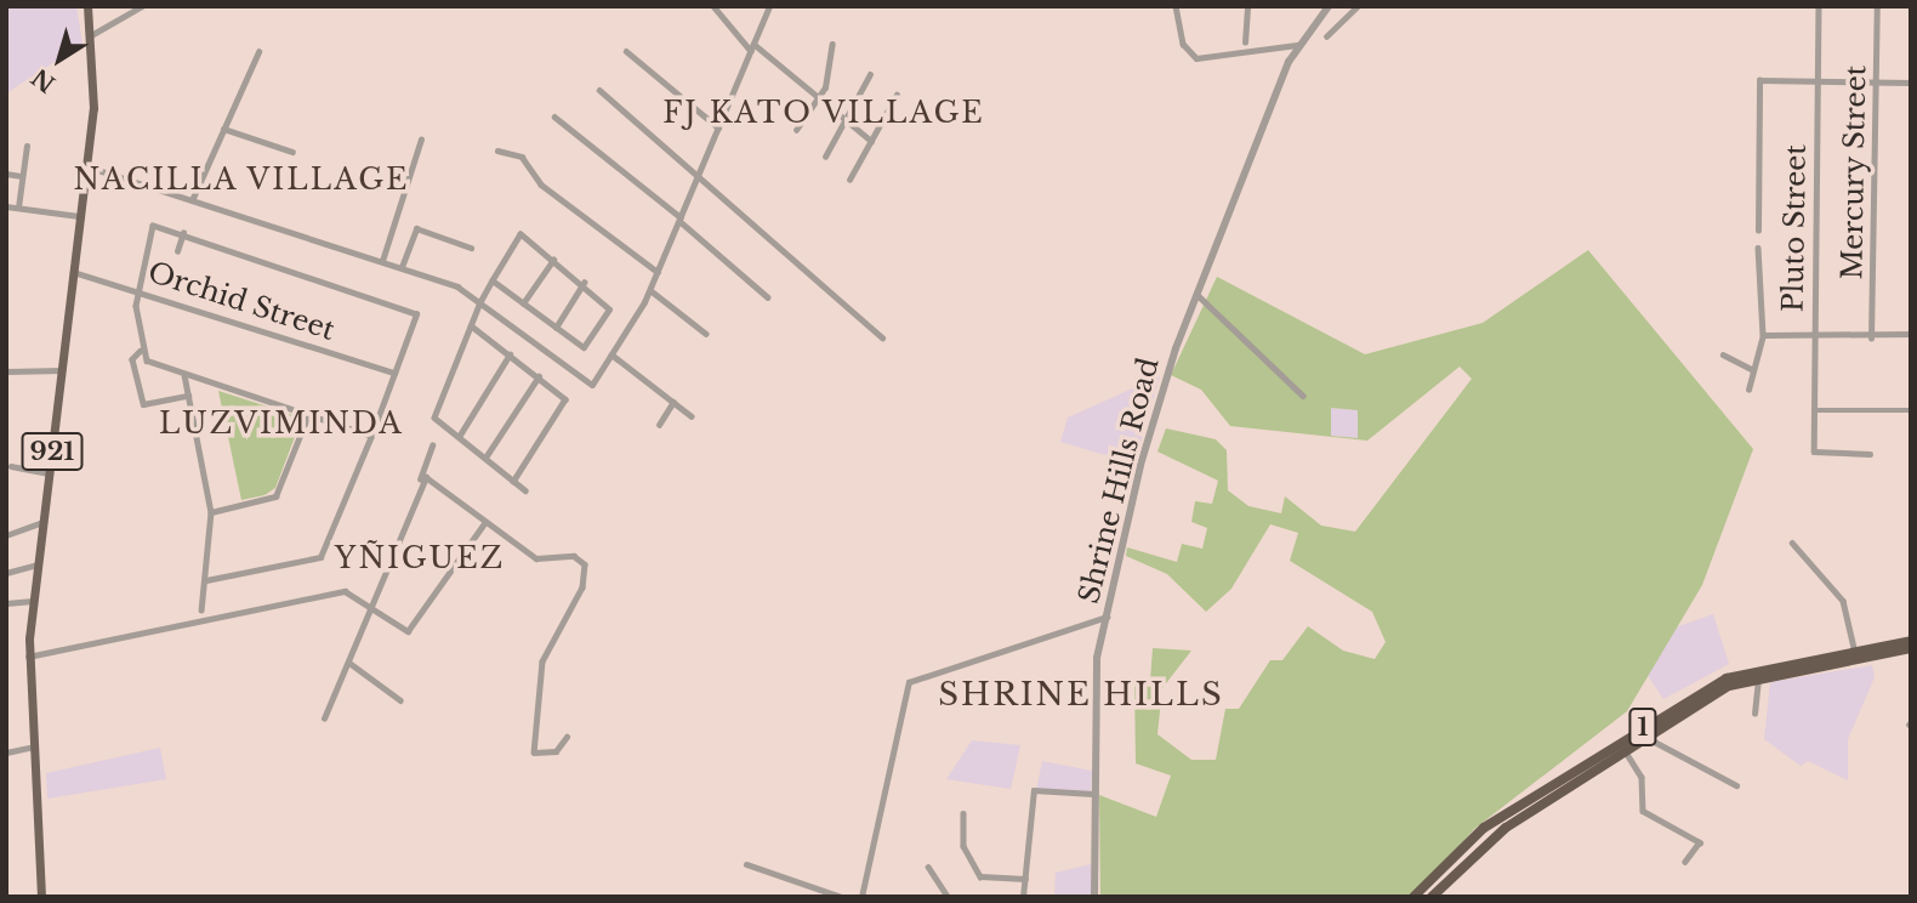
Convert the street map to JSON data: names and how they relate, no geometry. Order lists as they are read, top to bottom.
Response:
{
  "streets": {
    "highway": ["1"],
    "main road": ["921"],
    "street": [
      "Mercury Street",
      "Pluto Street",
      "Orchid Street",
      "Shrine Hills Road"
    ]
  },
  "crossings": [
    ["Orchid Street", "921"]
  ],
  "districts": [
    "FJ KATO VILLAGE",
    "NACILLA VILLAGE",
    "LUZVIMINDA",
    "YÑIGUEZ",
    "SHRINE HILLS"
  ],
  "north": "bottom left"
}
